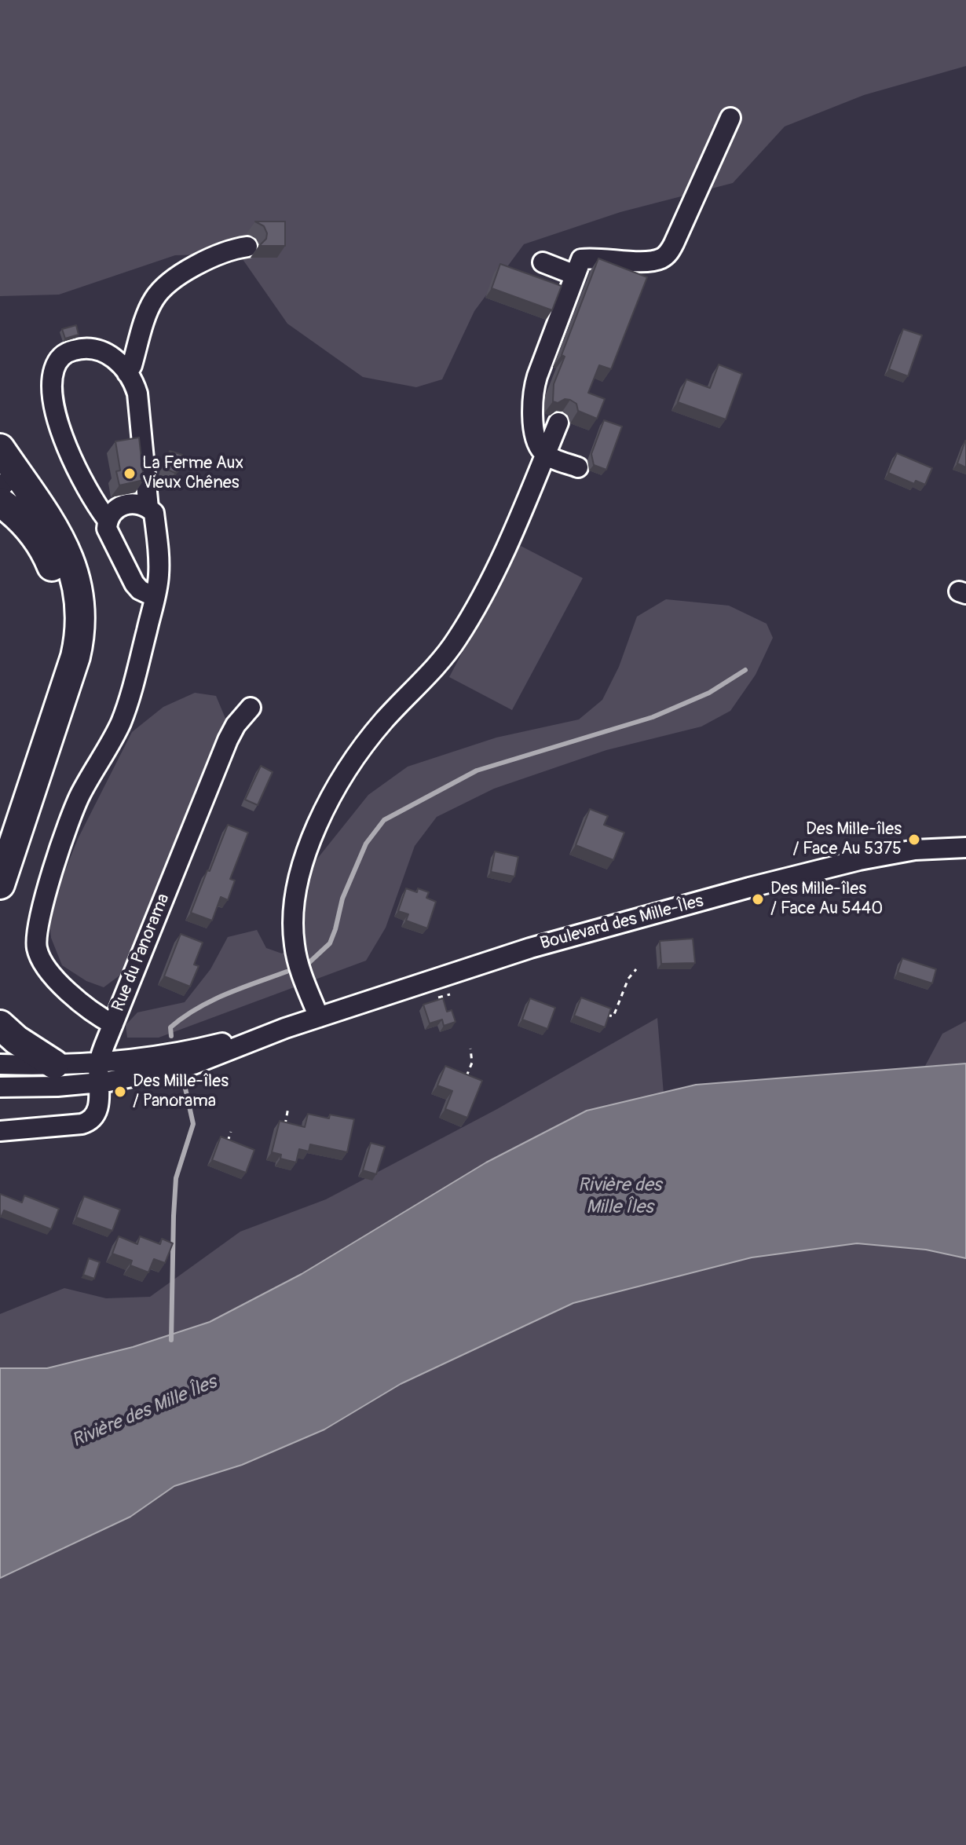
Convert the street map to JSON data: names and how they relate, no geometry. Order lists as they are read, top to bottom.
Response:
{
  "streets": {
    "street": ["Boulevard des Mille-Îles", "Rue du Panorama"]
  },
  "crossings": [
    ["Boulevard des Mille-Îles", "Rue du Panorama"]
  ],
  "water": ["Rivière des Mille Îles"],
  "places": [
    "La Ferme Aux Vieux Chênes",
    "Des Mille-îles / Face Au 5375",
    "Des Mille-îles / Face Au 5440",
    "Des Mille-îles / Panorama"
  ]
}
